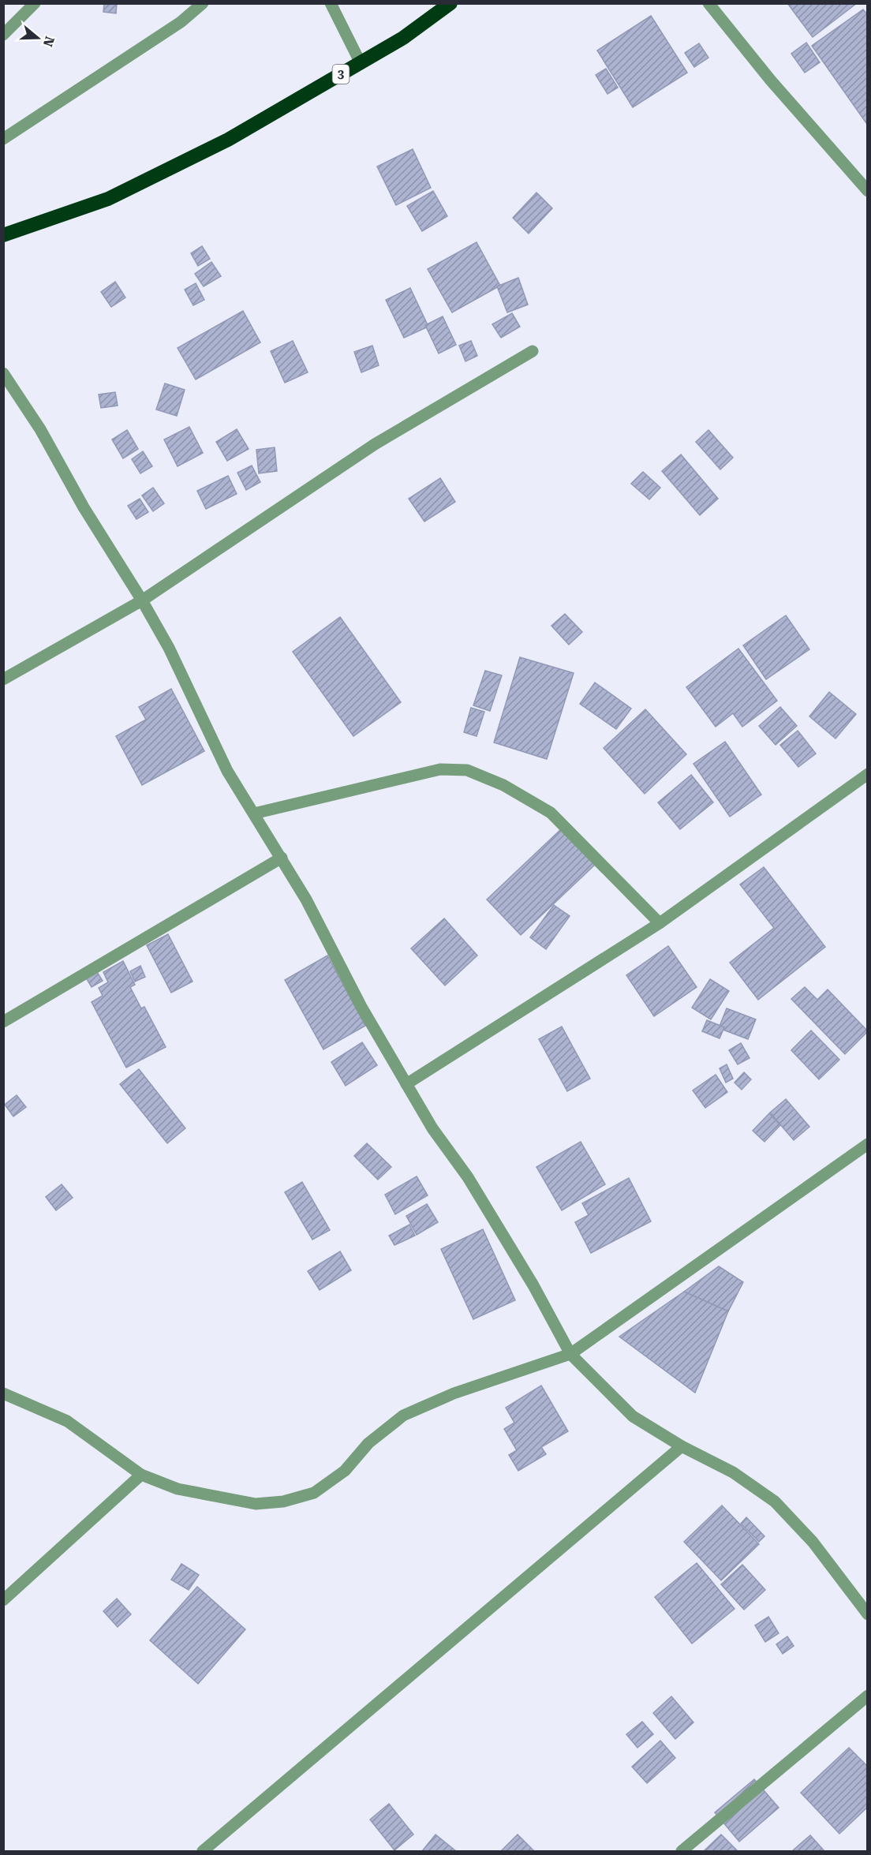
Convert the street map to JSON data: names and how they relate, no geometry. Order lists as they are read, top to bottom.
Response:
{
  "streets": {
    "highway": ["3"]
  },
  "north": "right"
}
